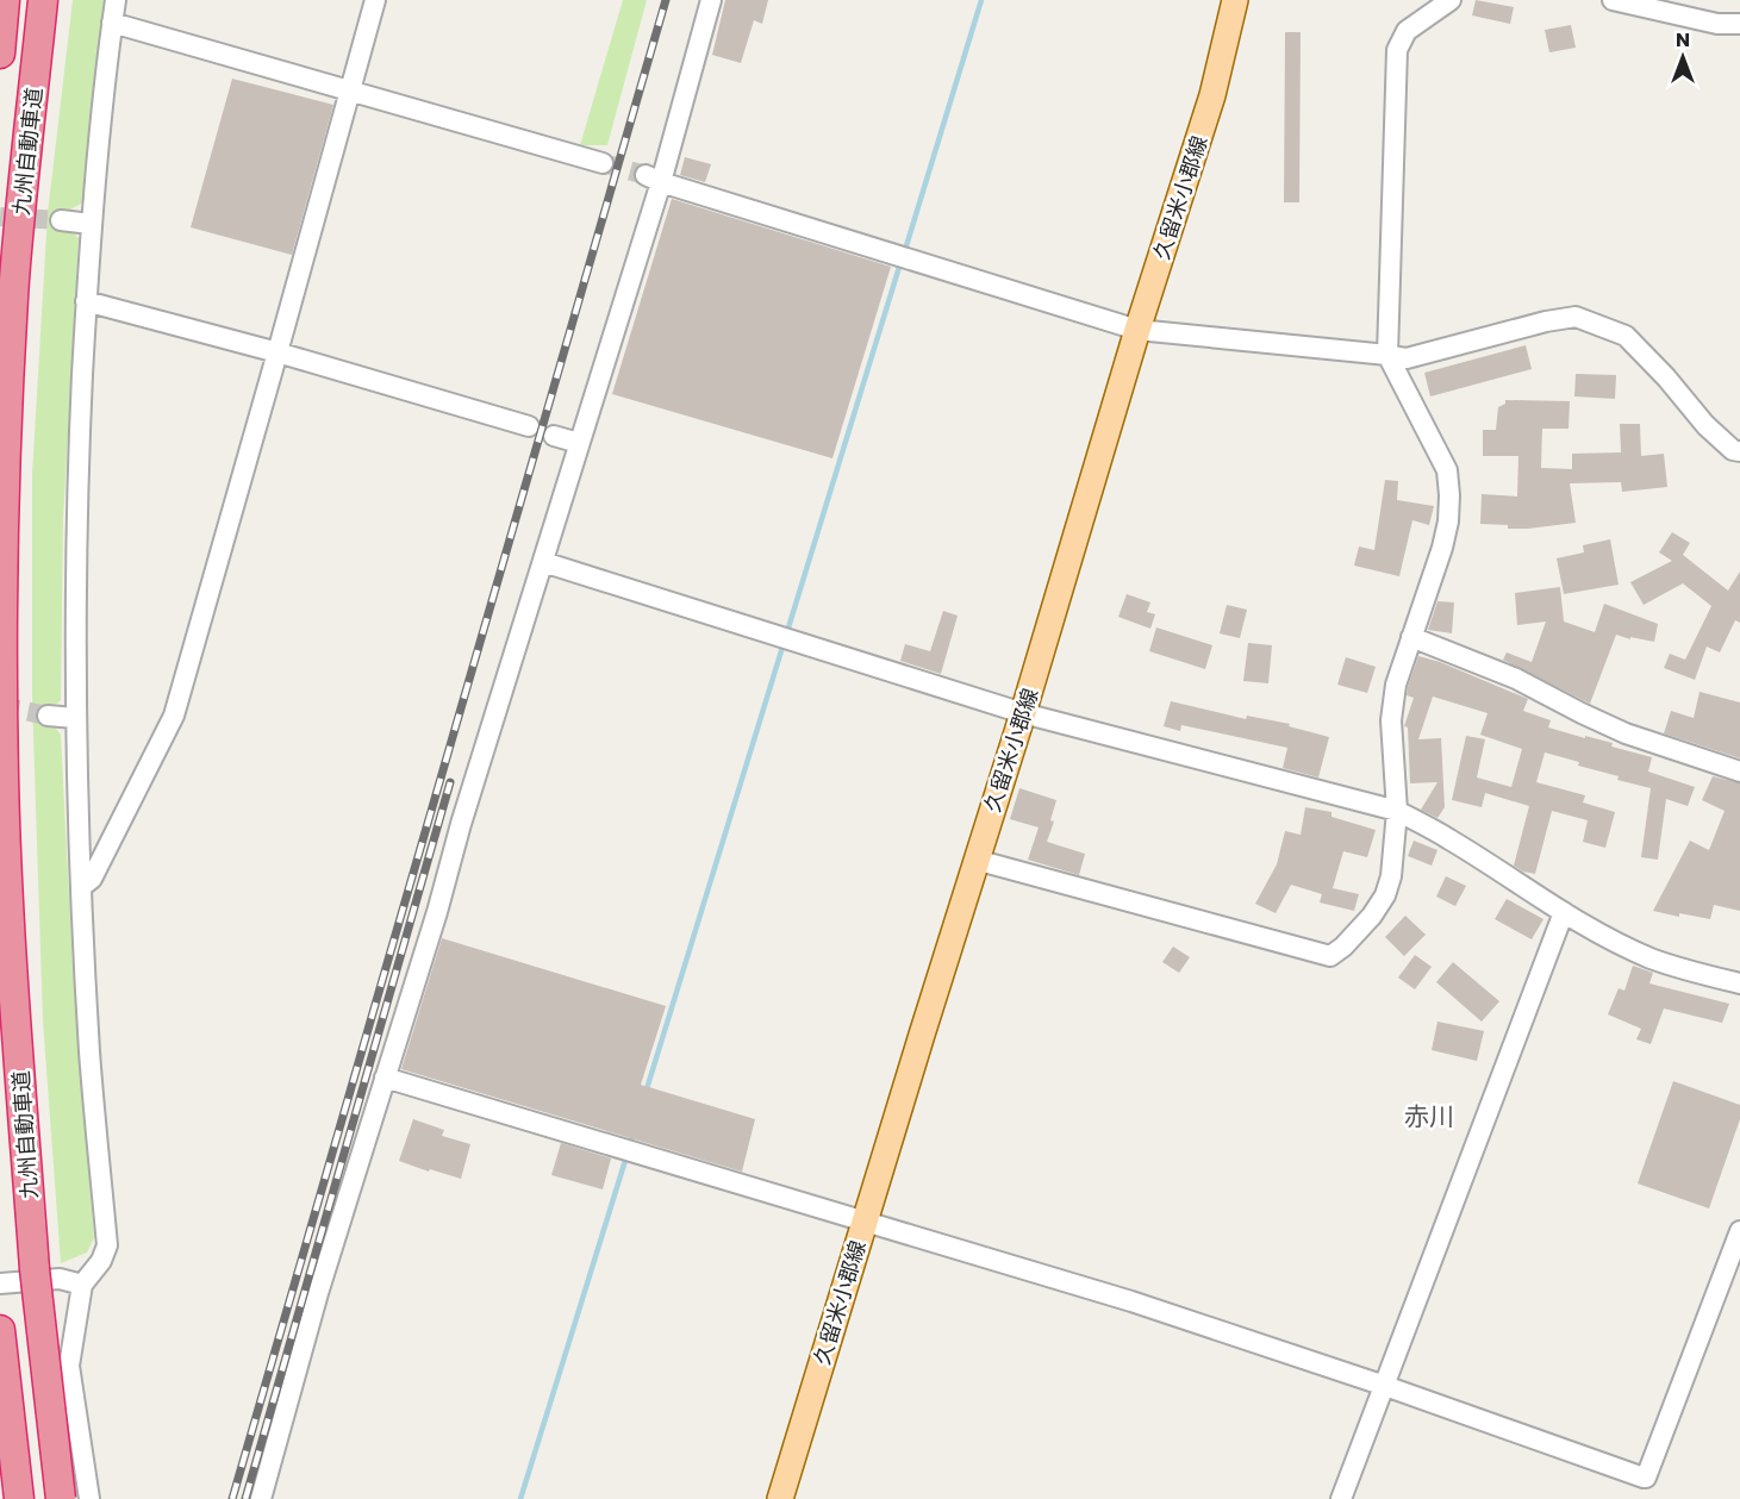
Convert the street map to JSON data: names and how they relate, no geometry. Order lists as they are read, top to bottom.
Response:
{
  "streets": {
    "highway": ["九州自動車道"],
    "main road": ["久留米小郡線"]
  },
  "districts": ["赤川"],
  "north": "top"
}
